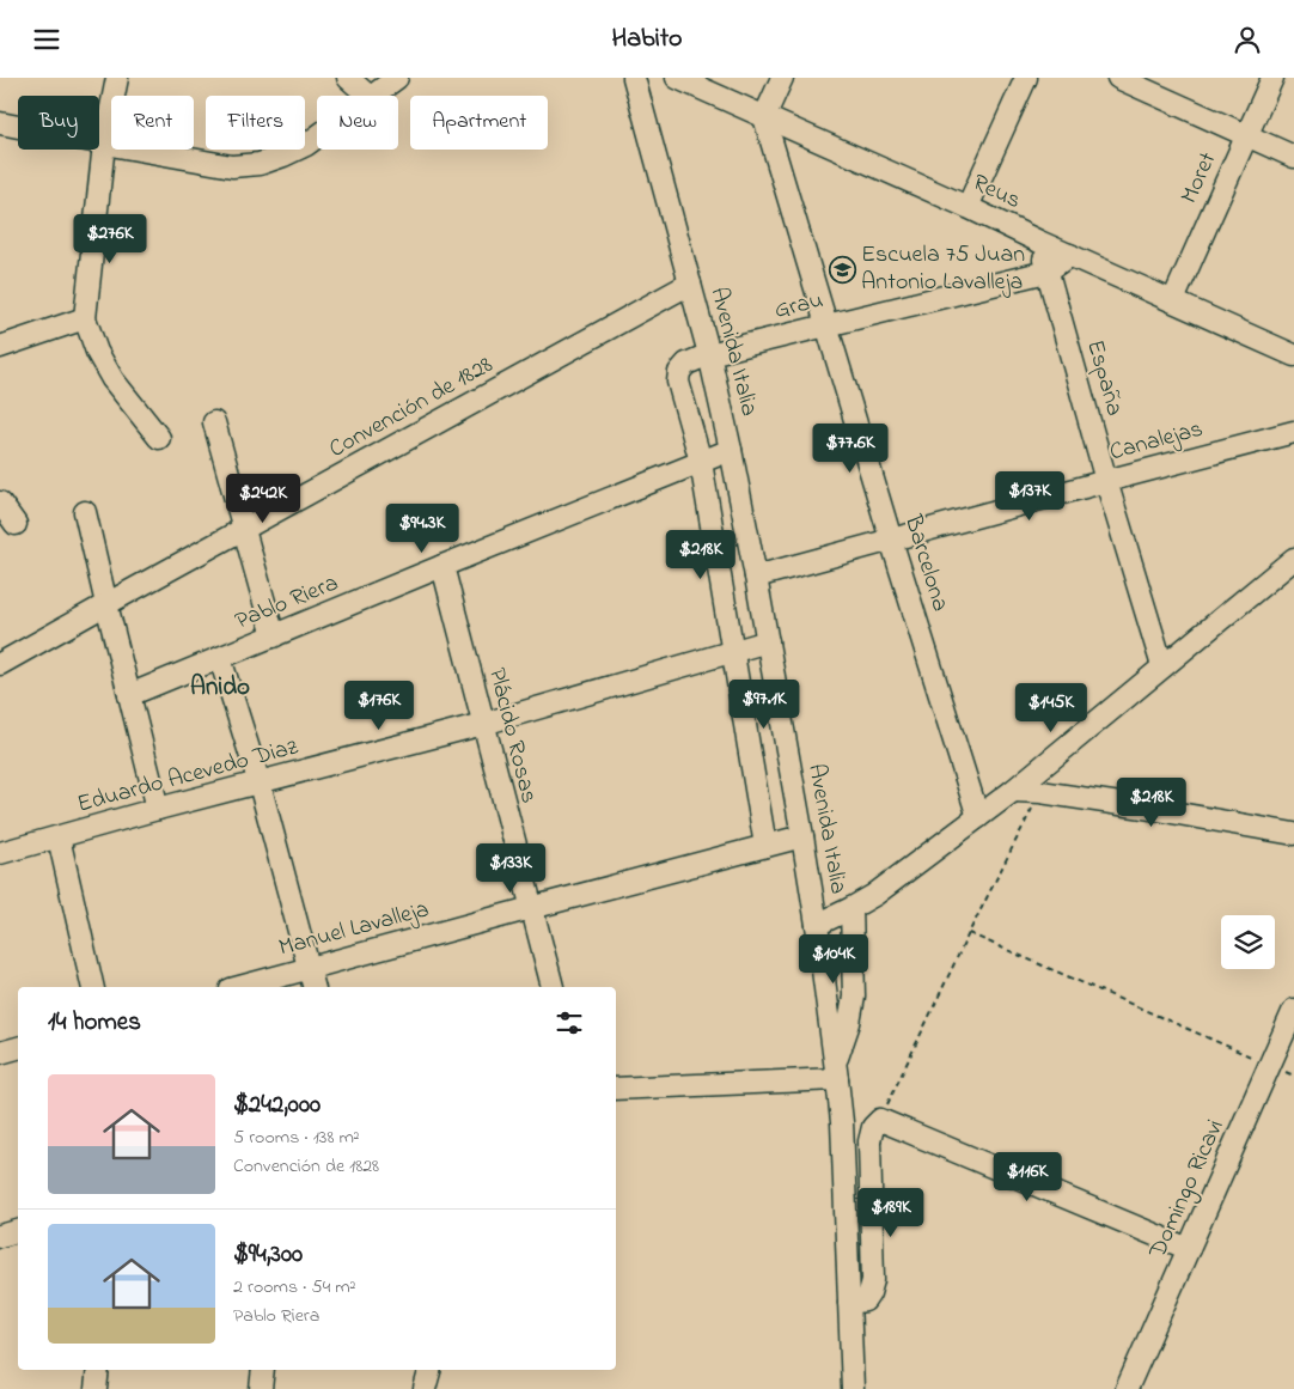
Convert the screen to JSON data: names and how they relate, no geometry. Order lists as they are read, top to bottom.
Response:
{
  "streets": {
    "street": [
      "Moret",
      "Reus",
      "Grau",
      "Avenida Italia",
      "España",
      "Convención de 1828",
      "Canalejas",
      "Barcelona",
      "Pablo Riera",
      "Plácido Rosas",
      "Eduardo Acevedo Diaz",
      "Manuel Lavalleja",
      "Domingo Ricavi"
    ]
  },
  "crossings": [
    ["Moret", "Reus"],
    ["Reus", "Grau"],
    ["Reus", "España"],
    ["Reus", "Barcelona"],
    ["Grau", "Avenida Italia"],
    ["Grau", "España"],
    ["Grau", "Barcelona"],
    ["Grau", "Pablo Riera"],
    ["Grau", "Eduardo Acevedo Diaz"],
    ["Grau", "Manuel Lavalleja"],
    ["Avenida Italia", "Convención de 1828"],
    ["Avenida Italia", "Canalejas"],
    ["Avenida Italia", "Pablo Riera"],
    ["Avenida Italia", "Eduardo Acevedo Diaz"],
    ["Avenida Italia", "Manuel Lavalleja"],
    ["España", "Canalejas"],
    ["Canalejas", "Barcelona"],
    ["Pablo Riera", "Plácido Rosas"],
    ["Plácido Rosas", "Eduardo Acevedo Diaz"],
    ["Plácido Rosas", "Manuel Lavalleja"]
  ],
  "districts": ["Anido"],
  "places": {
    "school or university": ["Escuela 75 Juan Antonio Lavalleja"]
  },
  "page": {
    "header": "Habito",
    "chip": [
      "Buy",
      "Rent",
      "Filters",
      "New",
      "Apartment"
    ],
    "price": [
      "$276K",
      "$77.6K",
      "$137K",
      "$242K",
      "$94.3K",
      "$218K",
      "$97.1K",
      "$176K",
      "$145K",
      "$218K",
      "$133K",
      "$104K",
      "$116K",
      "$189K"
    ],
    "heading": "14 homes",
    "list": [
      {
        "name": "$242,000",
        "note": "5 rooms · 138 m² · Convención de 1828"
      },
      {
        "name": "$94,300",
        "note": "2 rooms · 54 m² · Pablo Riera"
      }
    ]
  }
}
